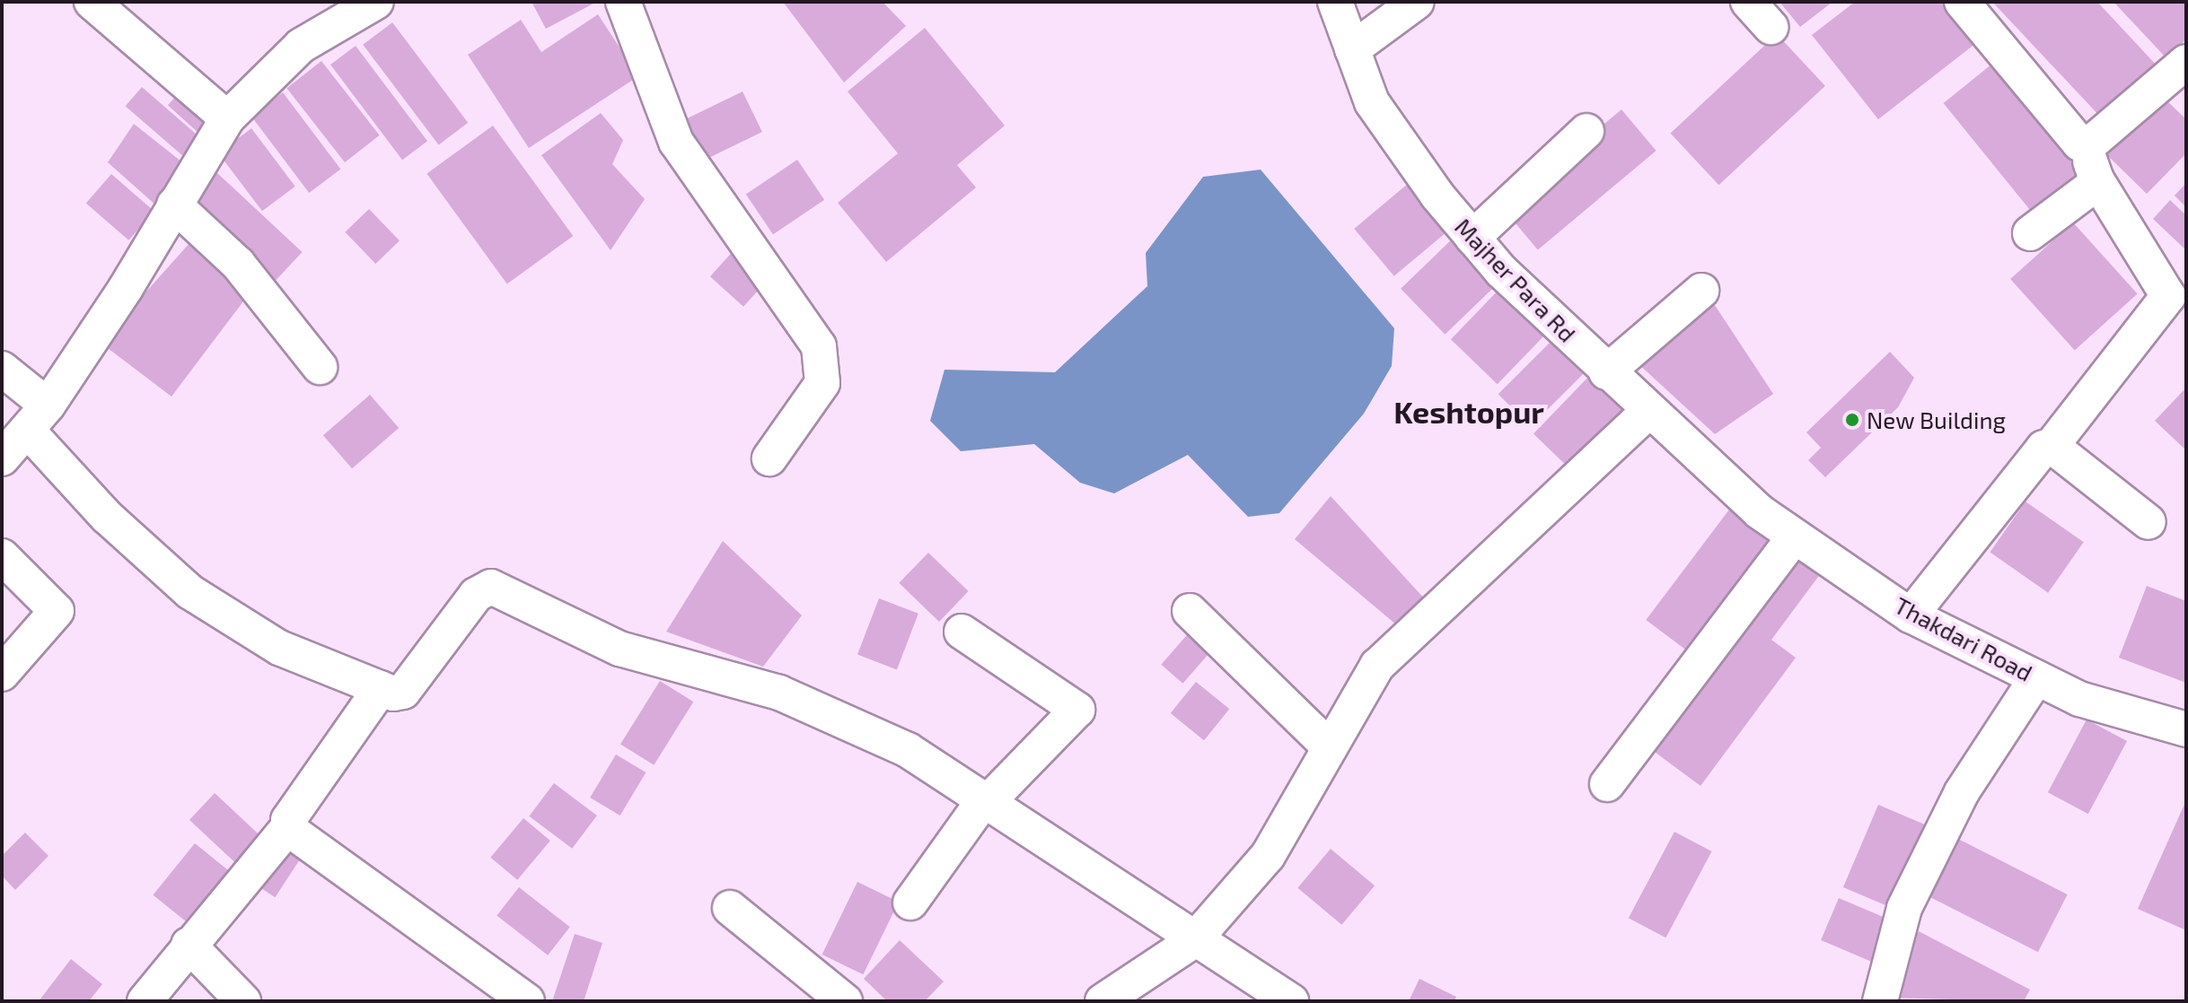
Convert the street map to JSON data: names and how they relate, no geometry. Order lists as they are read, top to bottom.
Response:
{
  "streets": {
    "street": ["Majher Para Rd", "Thakdari Road"]
  },
  "crossings": [
    ["Majher Para Rd", "Thakdari Road"]
  ],
  "districts": ["Keshtopur"],
  "places": ["New Building"]
}
